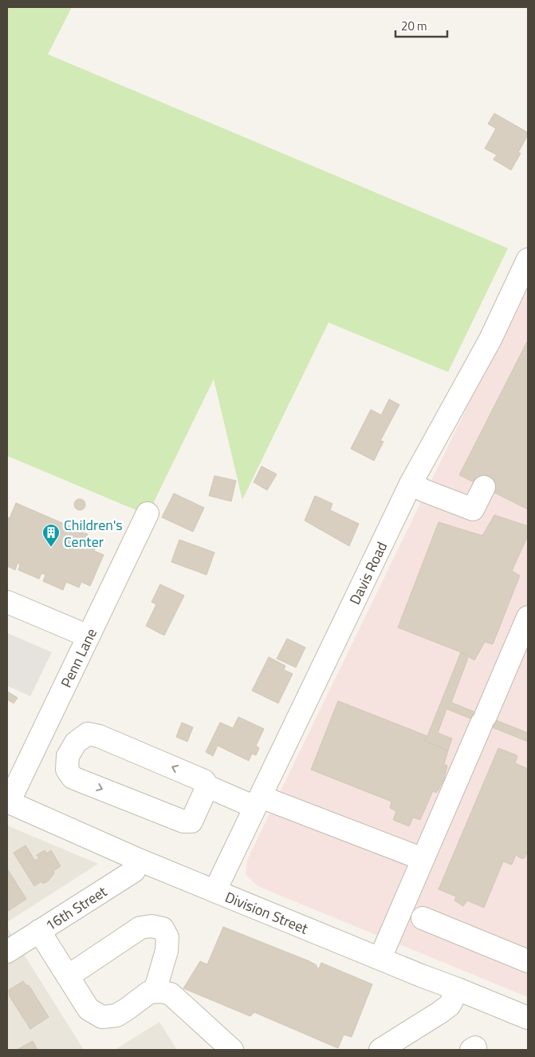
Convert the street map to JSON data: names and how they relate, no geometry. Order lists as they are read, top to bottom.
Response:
{
  "streets": {
    "street": [
      "Davis Road",
      "Penn Lane",
      "16th Street",
      "Division Street"
    ]
  },
  "crossings": [
    ["Davis Road", "Division Street"],
    ["Penn Lane", "Division Street"],
    ["16th Street", "Division Street"]
  ],
  "places": {
    "building": ["Children's Center"]
  },
  "scale_bar": "20 m"
}
